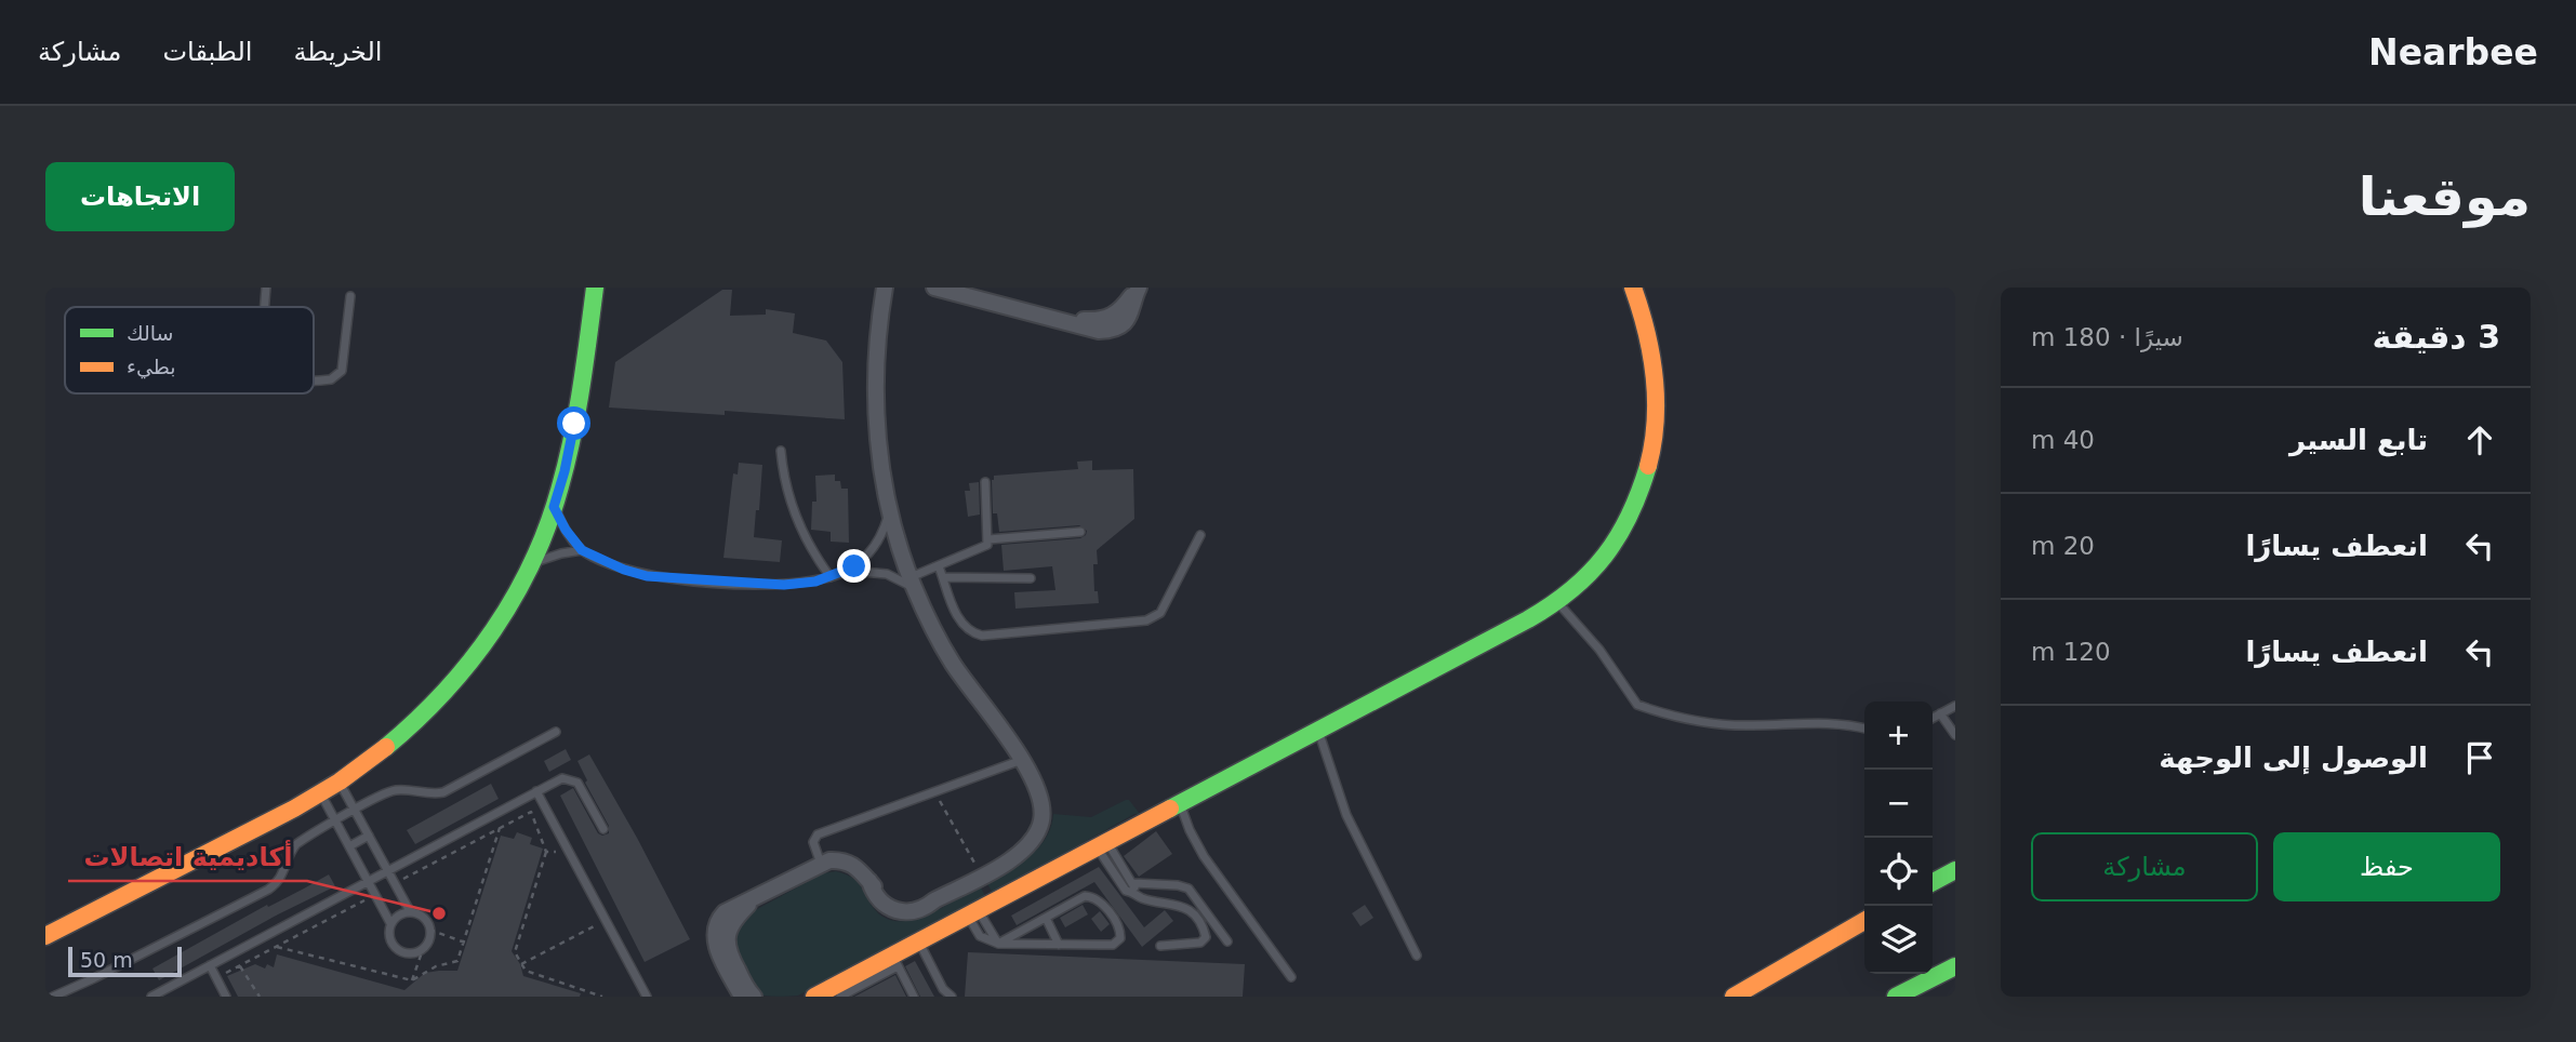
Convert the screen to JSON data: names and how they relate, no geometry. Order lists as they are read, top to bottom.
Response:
{
  "places": ["أكاديمية اتصالات"],
  "legend": ["سالك", "بطيء"],
  "scale_bar": "50 m",
  "page": {
    "header": "Nearbee",
    "nav": ["الخريطة", "الطبقات", "مشاركة"],
    "buttons": [
      "الاتجاهات",
      ["حفظ", "مشاركة"]
    ],
    "title": "موقعنا",
    "heading": ["3 دقيقة", "سيرًا · 180 m"],
    "list": [
      ["تابع السير", "40 m"],
      ["انعطف يسارًا", "20 m"],
      ["انعطف يسارًا", "120 m"],
      "الوصول إلى الوجهة"
    ],
    "map_buttons": ["+", "−"],
    "scale": "50 m"
  }
}
